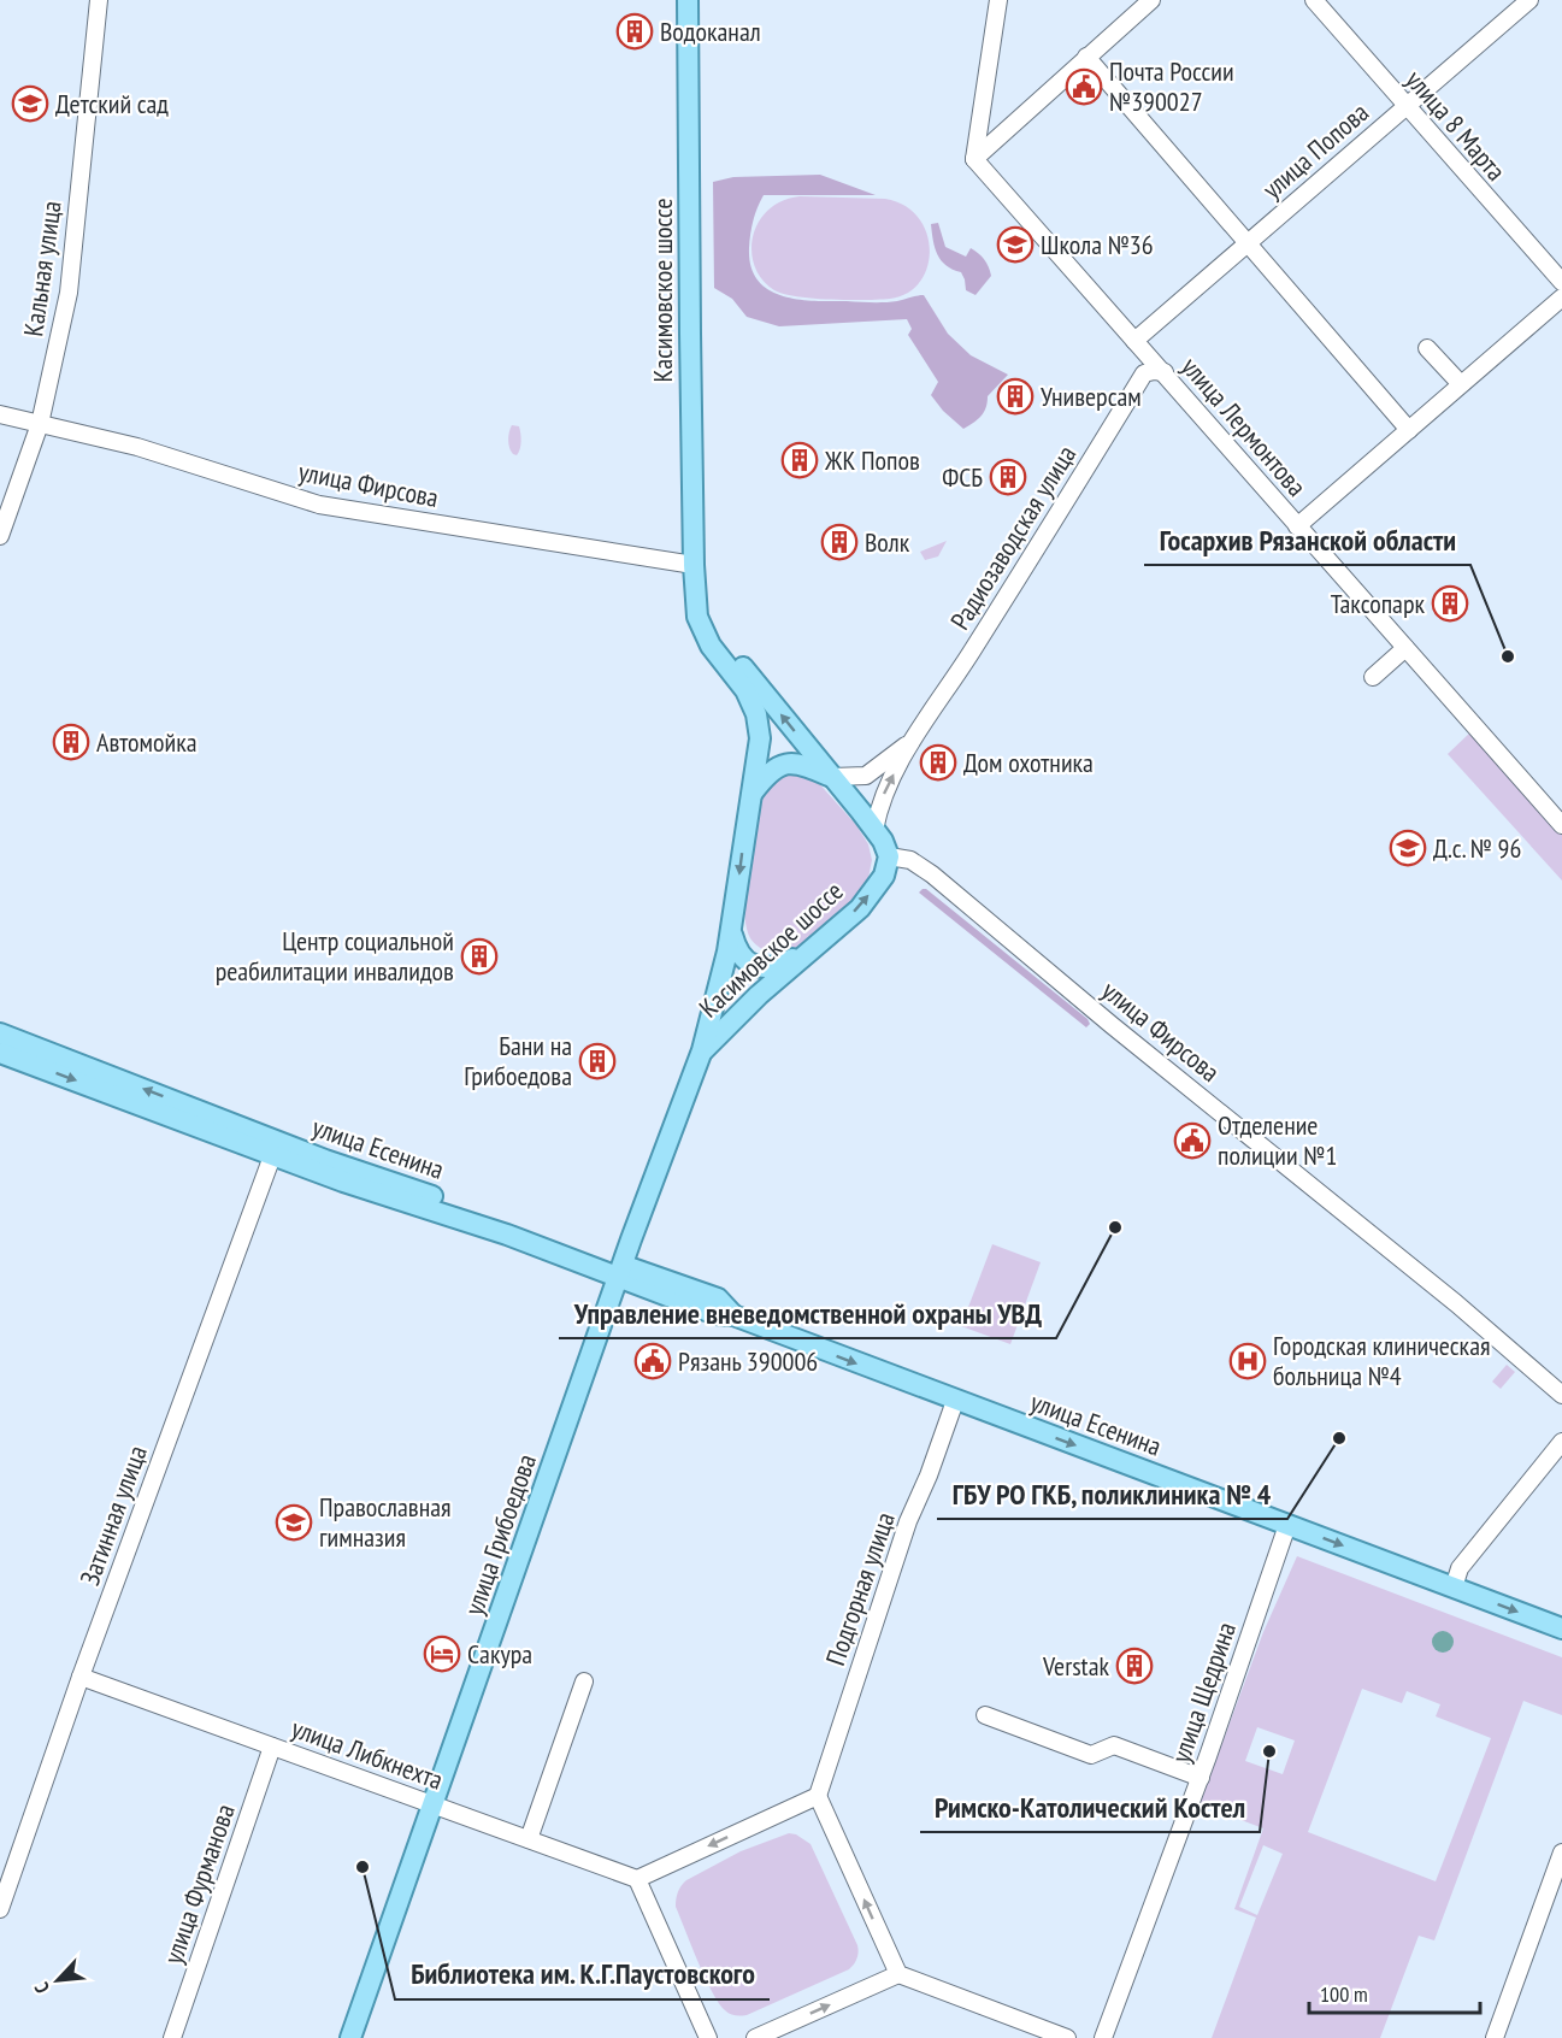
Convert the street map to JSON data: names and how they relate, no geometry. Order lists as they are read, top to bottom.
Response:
{
  "streets": {
    "main road": ["Касимовское шоссе", "улица Есенина", "улица Грибоедова"],
    "street": [
      "улица 8 Марта",
      "улица Попова",
      "Кальная улица",
      "улица Лермонтова",
      "улица Фирсова",
      "Радиозаводская улица",
      "Затинная улица",
      "Подгорная улица",
      "улица Щедрина",
      "улица Либкнехта",
      "улица Фурманова"
    ]
  },
  "crossings": [
    ["улица 8 Марта", "улица Попова"],
    ["улица Попова", "улица Лермонтова"],
    ["Кальная улица", "улица Фирсова"],
    ["Касимовское шоссе", "улица Фирсова"],
    ["Касимовское шоссе", "улица Грибоедова"],
    ["улица Лермонтова", "Радиозаводская улица"],
    ["улица Есенина", "Затинная улица"],
    ["улица Есенина", "улица Грибоедова"],
    ["улица Есенина", "Подгорная улица"],
    ["улица Есенина", "улица Щедрина"],
    ["Затинная улица", "улица Либкнехта"],
    ["улица Грибоедова", "улица Либкнехта"],
    ["улица Либкнехта", "улица Фурманова"]
  ],
  "places": {
    "building": [
      "Водоканал",
      "Универсам",
      "ЖК Попов",
      "ФСБ",
      "Волк",
      "Таксопарк",
      "Автомойка",
      "Дом охотника",
      "Центр социальной реабилитации инвалидов",
      "Бани на Грибоедова",
      "Verstak"
    ],
    "public building": ["Почта России №390027", "Отделение полиции №1", "Рязань 390006"],
    "school or university": [
      "Детский сад",
      "Школа №36",
      "Д.с. № 96",
      "Православная гимназия"
    ],
    "other": [
      "Госархив Рязанской области",
      "Управление вневедомственной охраны УВД",
      "ГБУ РО ГКБ, поликлиника № 4",
      "Римско-Католический Костел",
      "Библиотека им. К.Г.Паустовского"
    ],
    "hospital": ["Городская клиническая больница №4"],
    "hotel": ["Сакура"]
  },
  "scale_bar": "100 m",
  "north": "bottom left"
}
